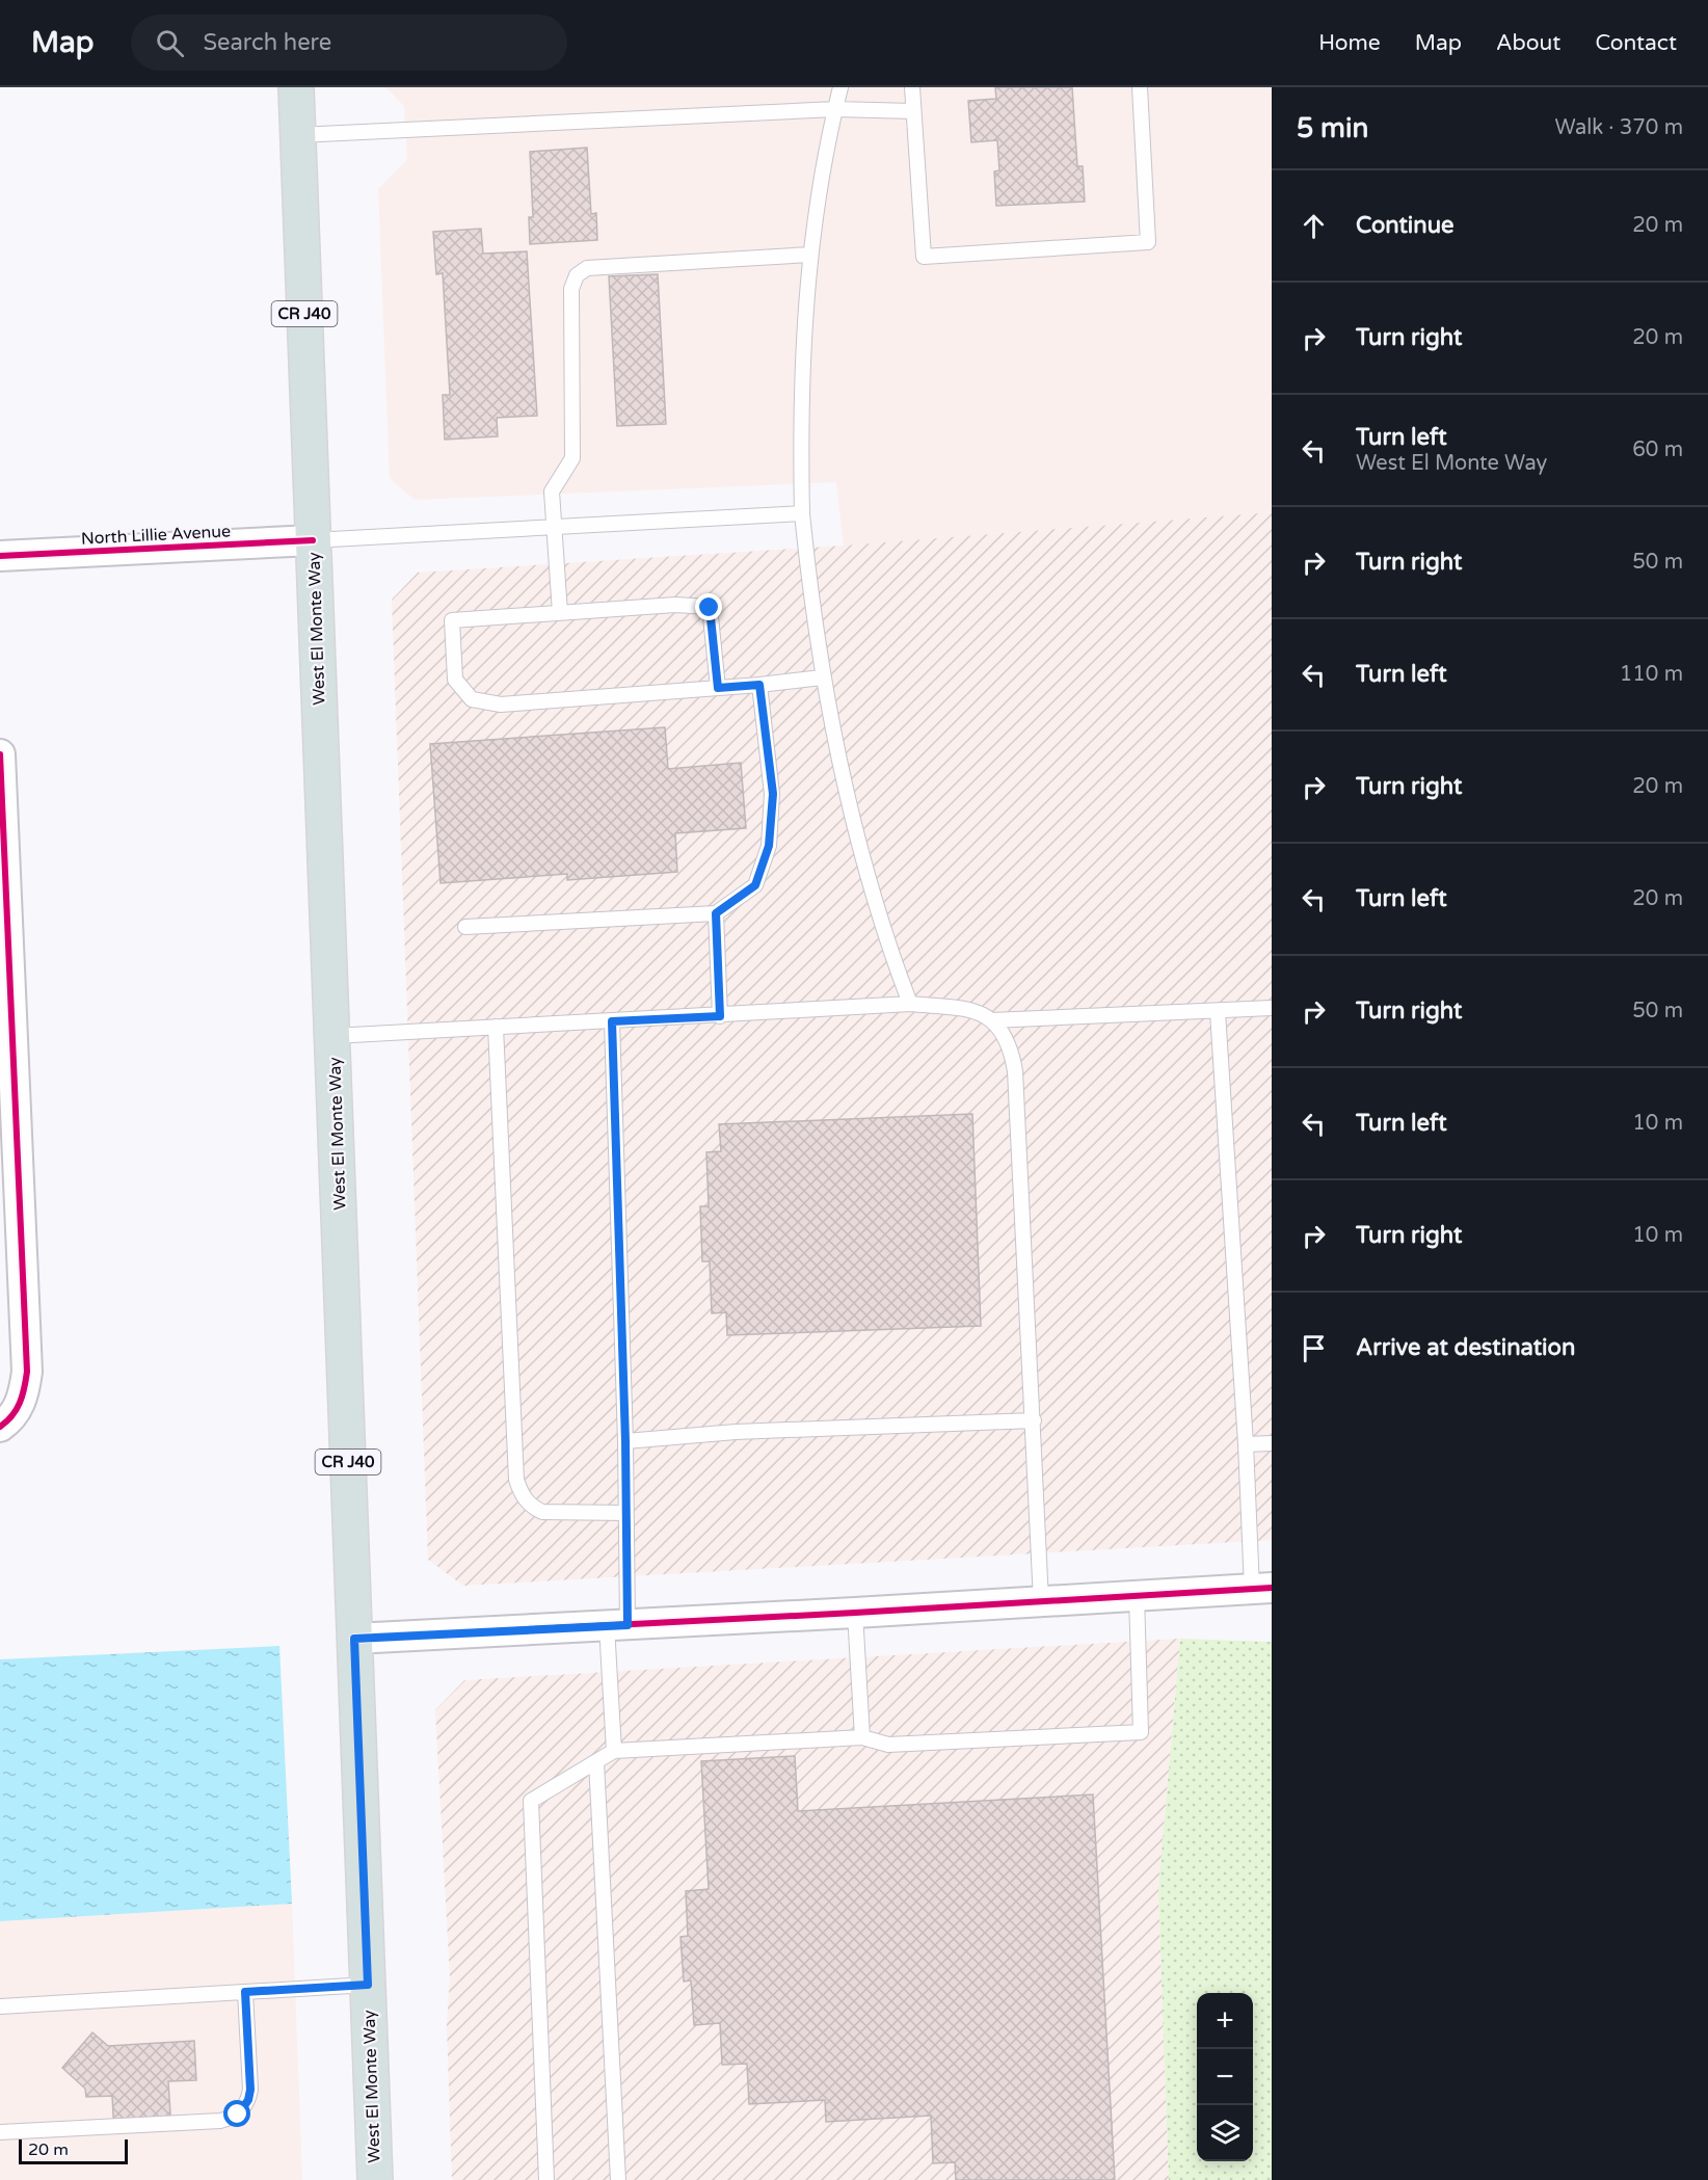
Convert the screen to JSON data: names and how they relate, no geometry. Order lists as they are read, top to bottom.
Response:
{
  "streets": {
    "main road": ["CR J40", "West El Monte Way"],
    "street": ["North Lillie Avenue"]
  },
  "crossings": [
    ["North Lillie Avenue", "West El Monte Way"]
  ],
  "scale_bar": "20 m",
  "page": {
    "header": "Map",
    "search": "Search here",
    "nav": [
      "Home",
      "Map",
      "About",
      "Contact"
    ],
    "heading": ["5 min", "Walk · 370 m"],
    "list": [
      ["Continue", "20 m"],
      ["Turn right", "20 m"],
      ["Turn left", "West El Monte Way", "60 m"],
      ["Turn right", "50 m"],
      ["Turn left", "110 m"],
      ["Turn right", "20 m"],
      ["Turn left", "20 m"],
      ["Turn right", "50 m"],
      ["Turn left", "10 m"],
      ["Turn right", "10 m"],
      "Arrive at destination"
    ],
    "map_buttons": ["+", "−"],
    "scale": "20 m"
  }
}
